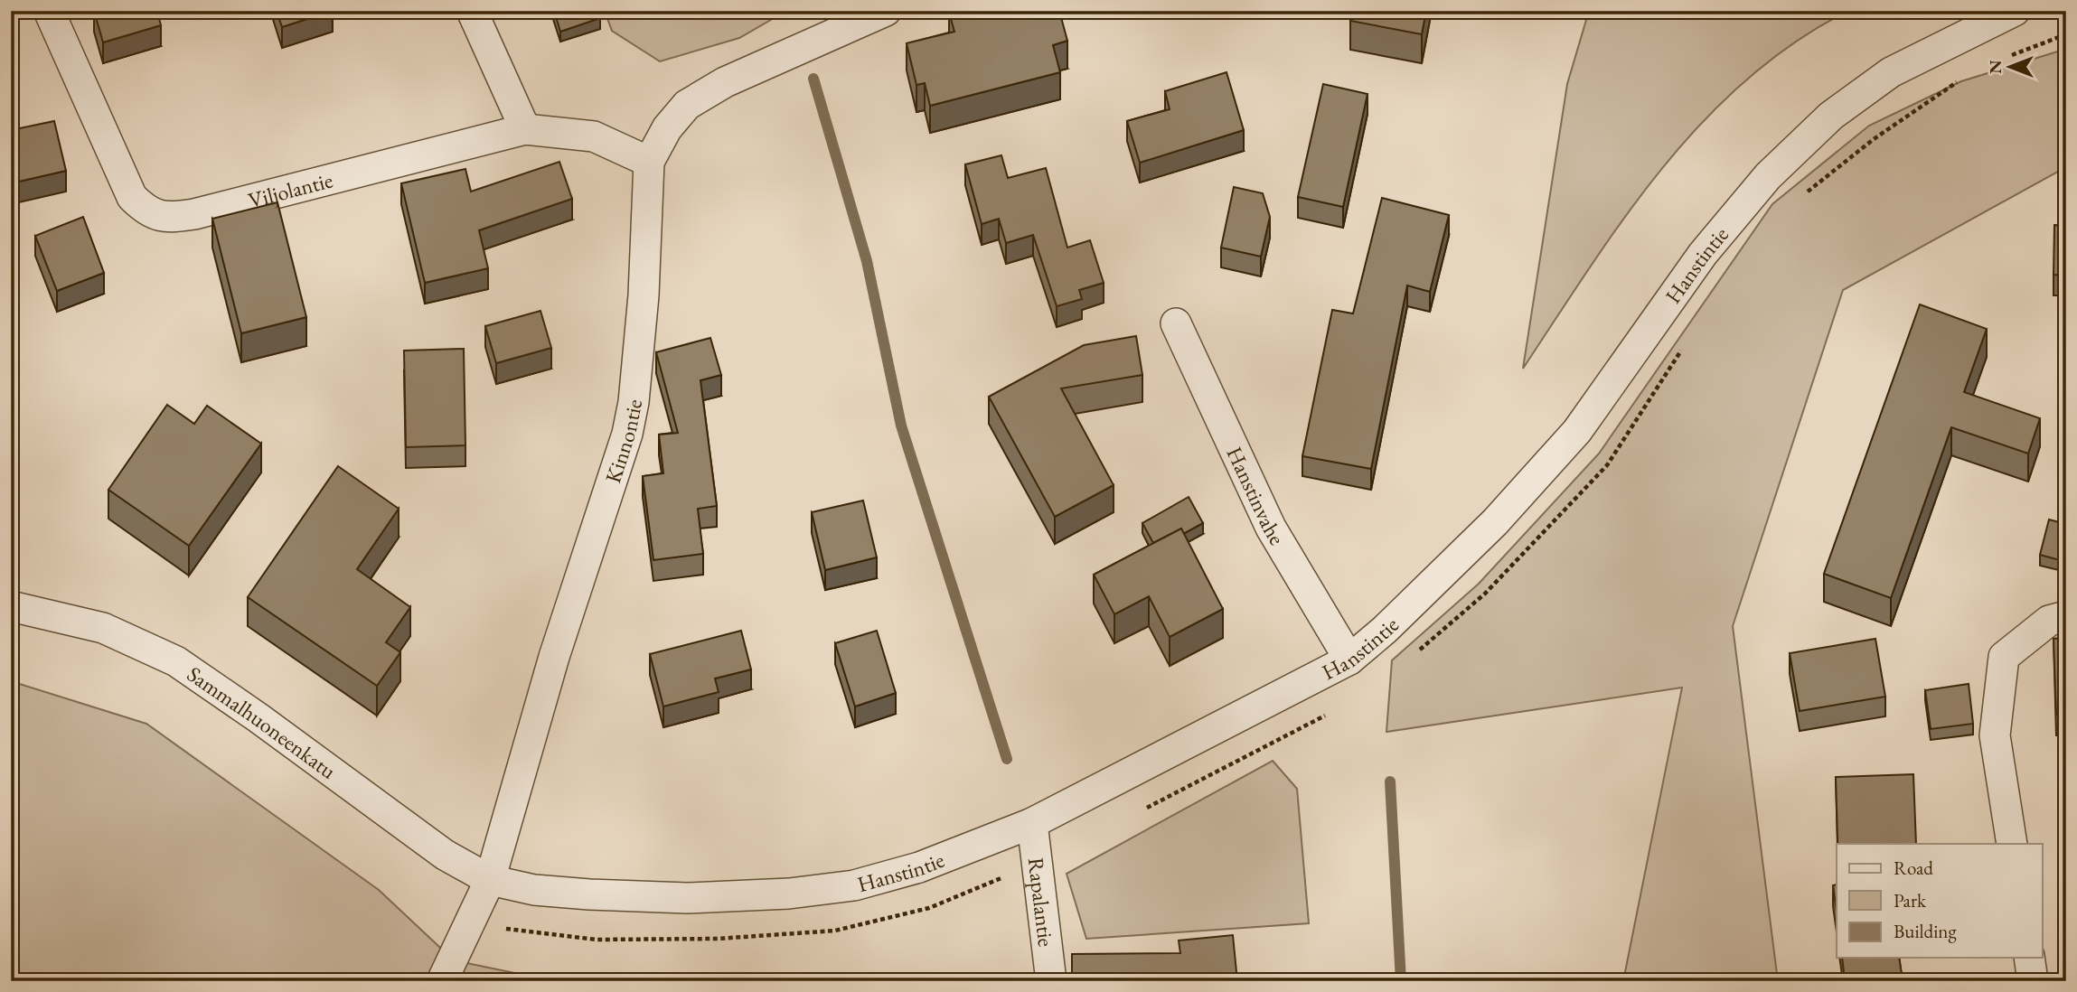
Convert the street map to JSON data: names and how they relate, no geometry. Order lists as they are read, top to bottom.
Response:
{
  "streets": {
    "street": [
      "Viljolantie",
      "Hanstintie",
      "Kinnontie",
      "Hanstinvahe",
      "Sammalhuoneenkatu",
      "Rapalantie"
    ]
  },
  "crossings": [
    ["Viljolantie", "Kinnontie"],
    ["Hanstintie", "Kinnontie"],
    ["Hanstintie", "Hanstinvahe"],
    ["Hanstintie", "Sammalhuoneenkatu"],
    ["Hanstintie", "Rapalantie"],
    ["Kinnontie", "Sammalhuoneenkatu"]
  ],
  "legend": ["Road", "Park", "Building"],
  "north": "left"
}
